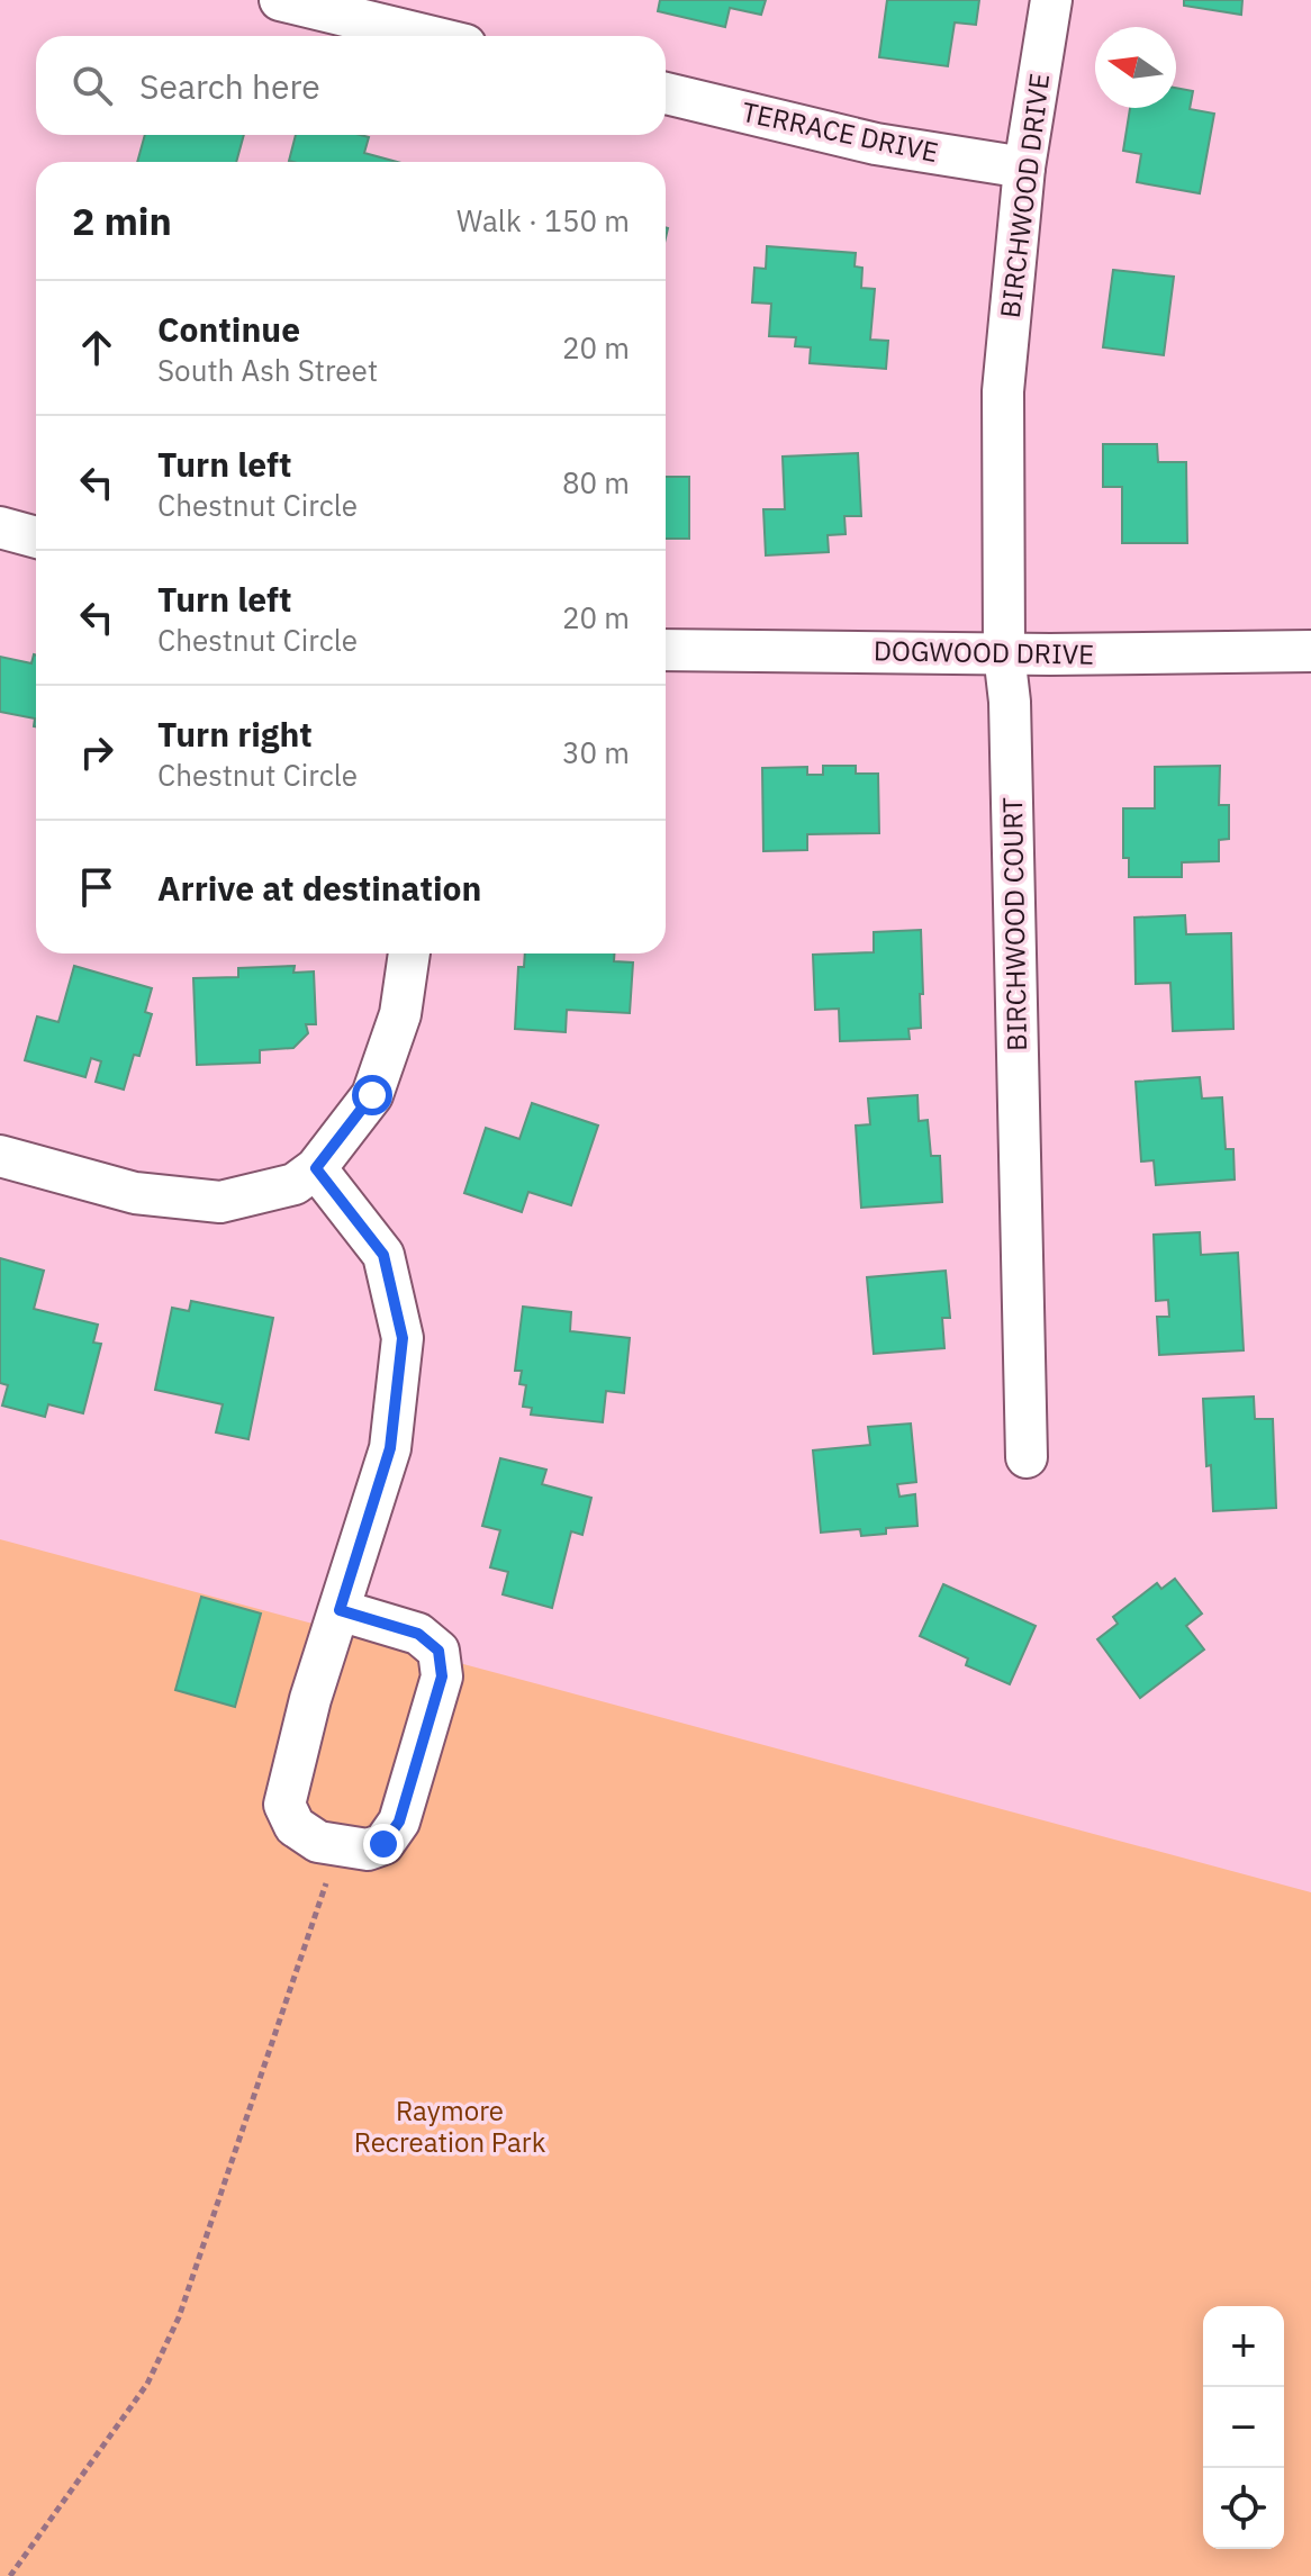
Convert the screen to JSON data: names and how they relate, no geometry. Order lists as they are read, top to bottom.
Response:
{
  "streets": {
    "street": [
      "TERRACE DRIVE",
      "BIRCHWOOD DRIVE",
      "DOGWOOD DRIVE",
      "BIRCHWOOD COURT"
    ]
  },
  "crossings": [
    ["TERRACE DRIVE", "BIRCHWOOD DRIVE"],
    ["BIRCHWOOD DRIVE", "BIRCHWOOD COURT"],
    ["DOGWOOD DRIVE", "BIRCHWOOD COURT"]
  ],
  "parks": ["Raymore Recreation Park"],
  "north": "left",
  "page": {
    "search": "Search here",
    "heading": ["2 min", "Walk · 150 m"],
    "list": [
      ["Continue", "South Ash Street", "20 m"],
      ["Turn left", "Chestnut Circle", "80 m"],
      ["Turn left", "Chestnut Circle", "20 m"],
      ["Turn right", "Chestnut Circle", "30 m"],
      "Arrive at destination"
    ],
    "map_buttons": ["+", "−"]
  }
}
